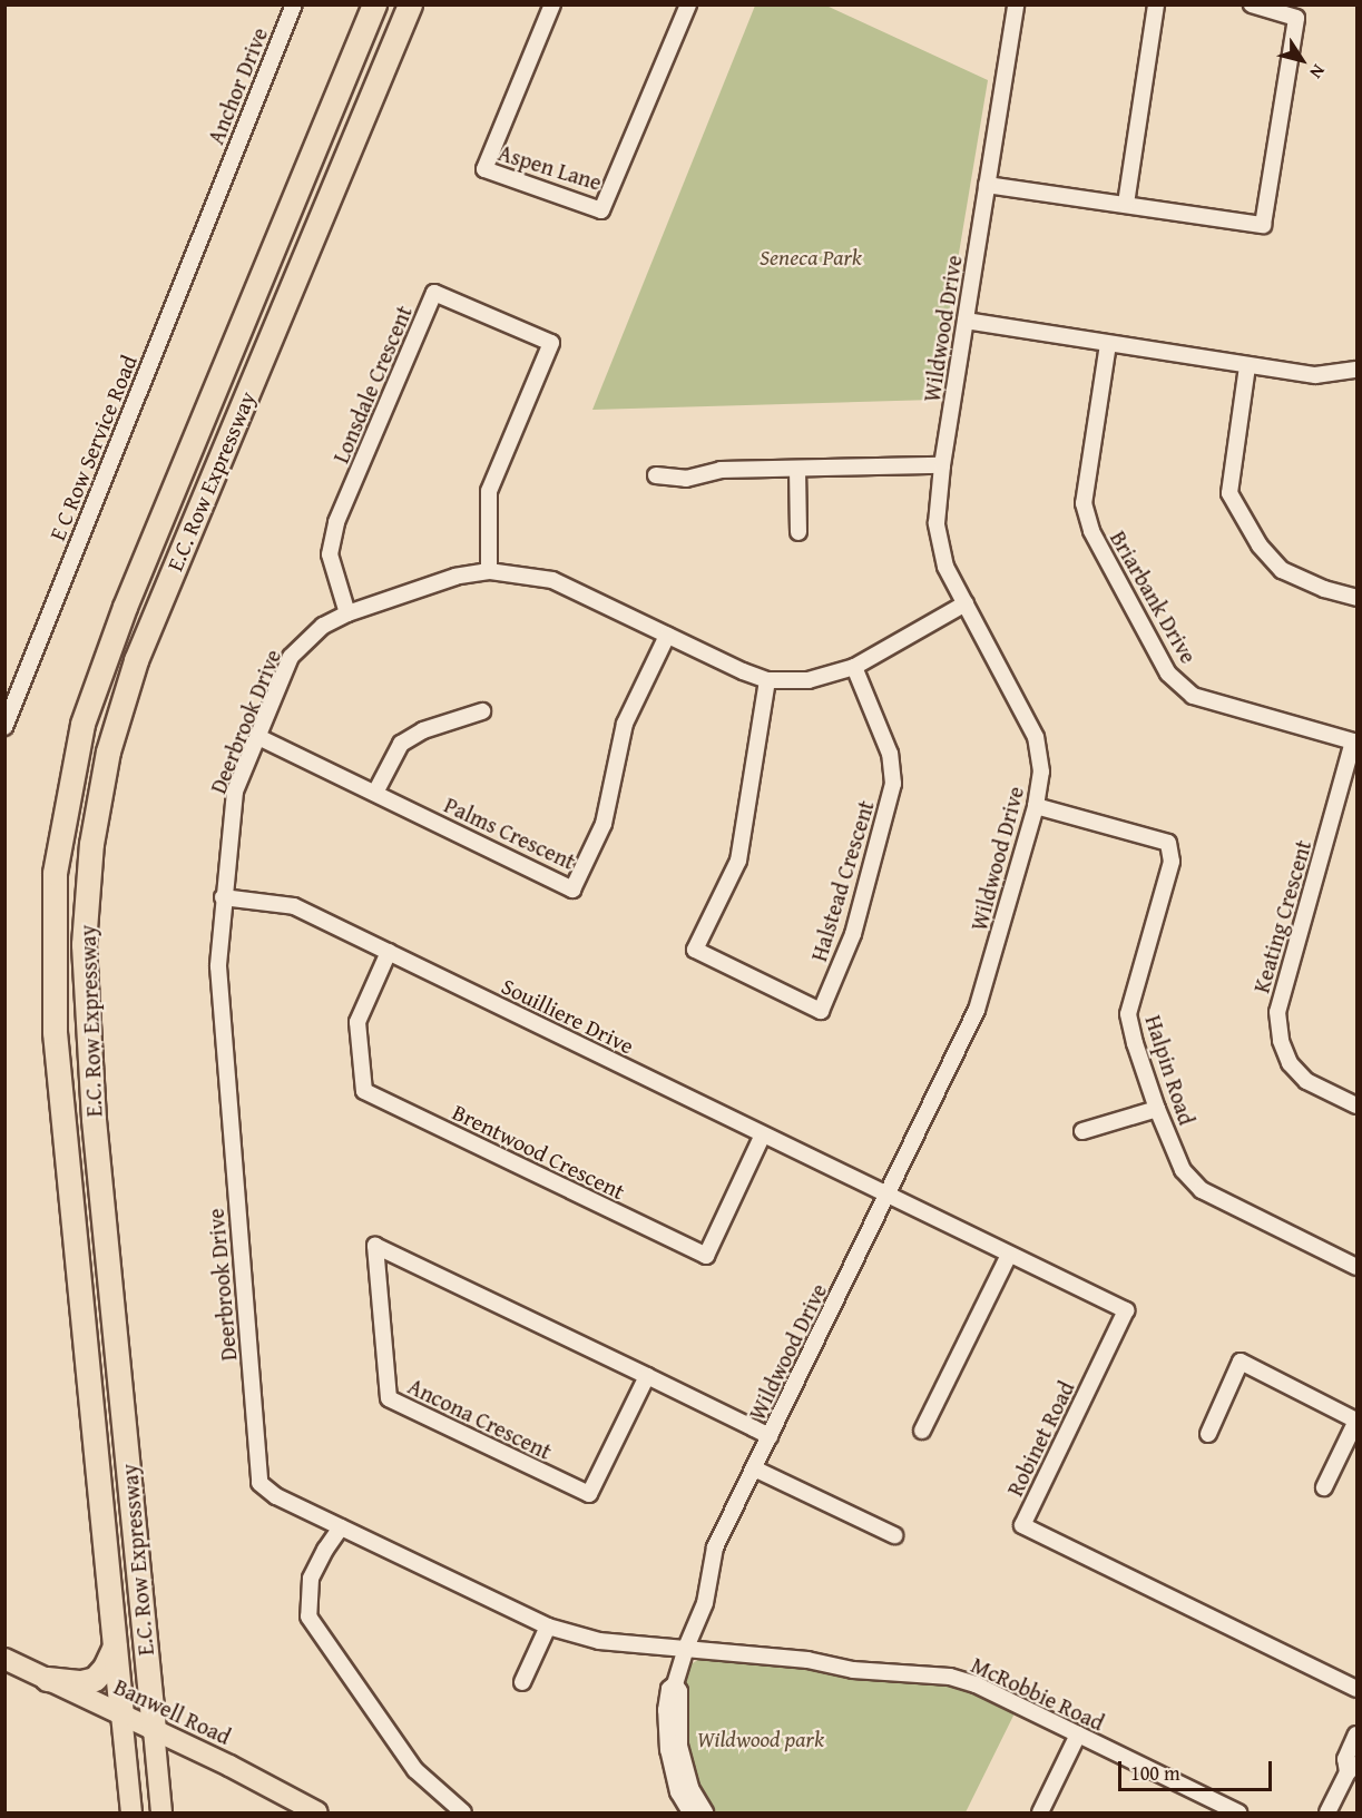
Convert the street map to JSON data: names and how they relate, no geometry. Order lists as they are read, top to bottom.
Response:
{
  "streets": {
    "highway": ["E.C. Row Expressway"],
    "main road": ["Banwell Road"],
    "street": [
      "Anchor Drive",
      "Aspen Lane",
      "Wildwood Drive",
      "Lonsdale Crescent",
      "E C Row Service Road",
      "Briarbank Drive",
      "Deerbrook Drive",
      "Palms Crescent",
      "Halstead Crescent",
      "Keating Crescent",
      "Souilliere Drive",
      "Halpin Road",
      "Brentwood Crescent",
      "Ancona Crescent",
      "Robinet Road",
      "McRobbie Road"
    ]
  },
  "crossings": [
    ["Anchor Drive", "E C Row Service Road"],
    ["Wildwood Drive", "Deerbrook Drive"],
    ["Wildwood Drive", "Souilliere Drive"],
    ["Wildwood Drive", "Halpin Road"],
    ["Wildwood Drive", "Ancona Crescent"],
    ["Wildwood Drive", "Robinet Road"],
    ["Wildwood Drive", "McRobbie Road"],
    ["Lonsdale Crescent", "Deerbrook Drive"],
    ["E.C. Row Expressway", "Banwell Road"],
    ["Briarbank Drive", "Keating Crescent"],
    ["Deerbrook Drive", "Palms Crescent"],
    ["Deerbrook Drive", "Halstead Crescent"],
    ["Deerbrook Drive", "Souilliere Drive"],
    ["Deerbrook Drive", "McRobbie Road"],
    ["Souilliere Drive", "Brentwood Crescent"],
    ["Souilliere Drive", "Robinet Road"]
  ],
  "parks": ["Seneca Park", "Wildwood park"],
  "scale_bar": "100 m",
  "north": "bottom right"
}
